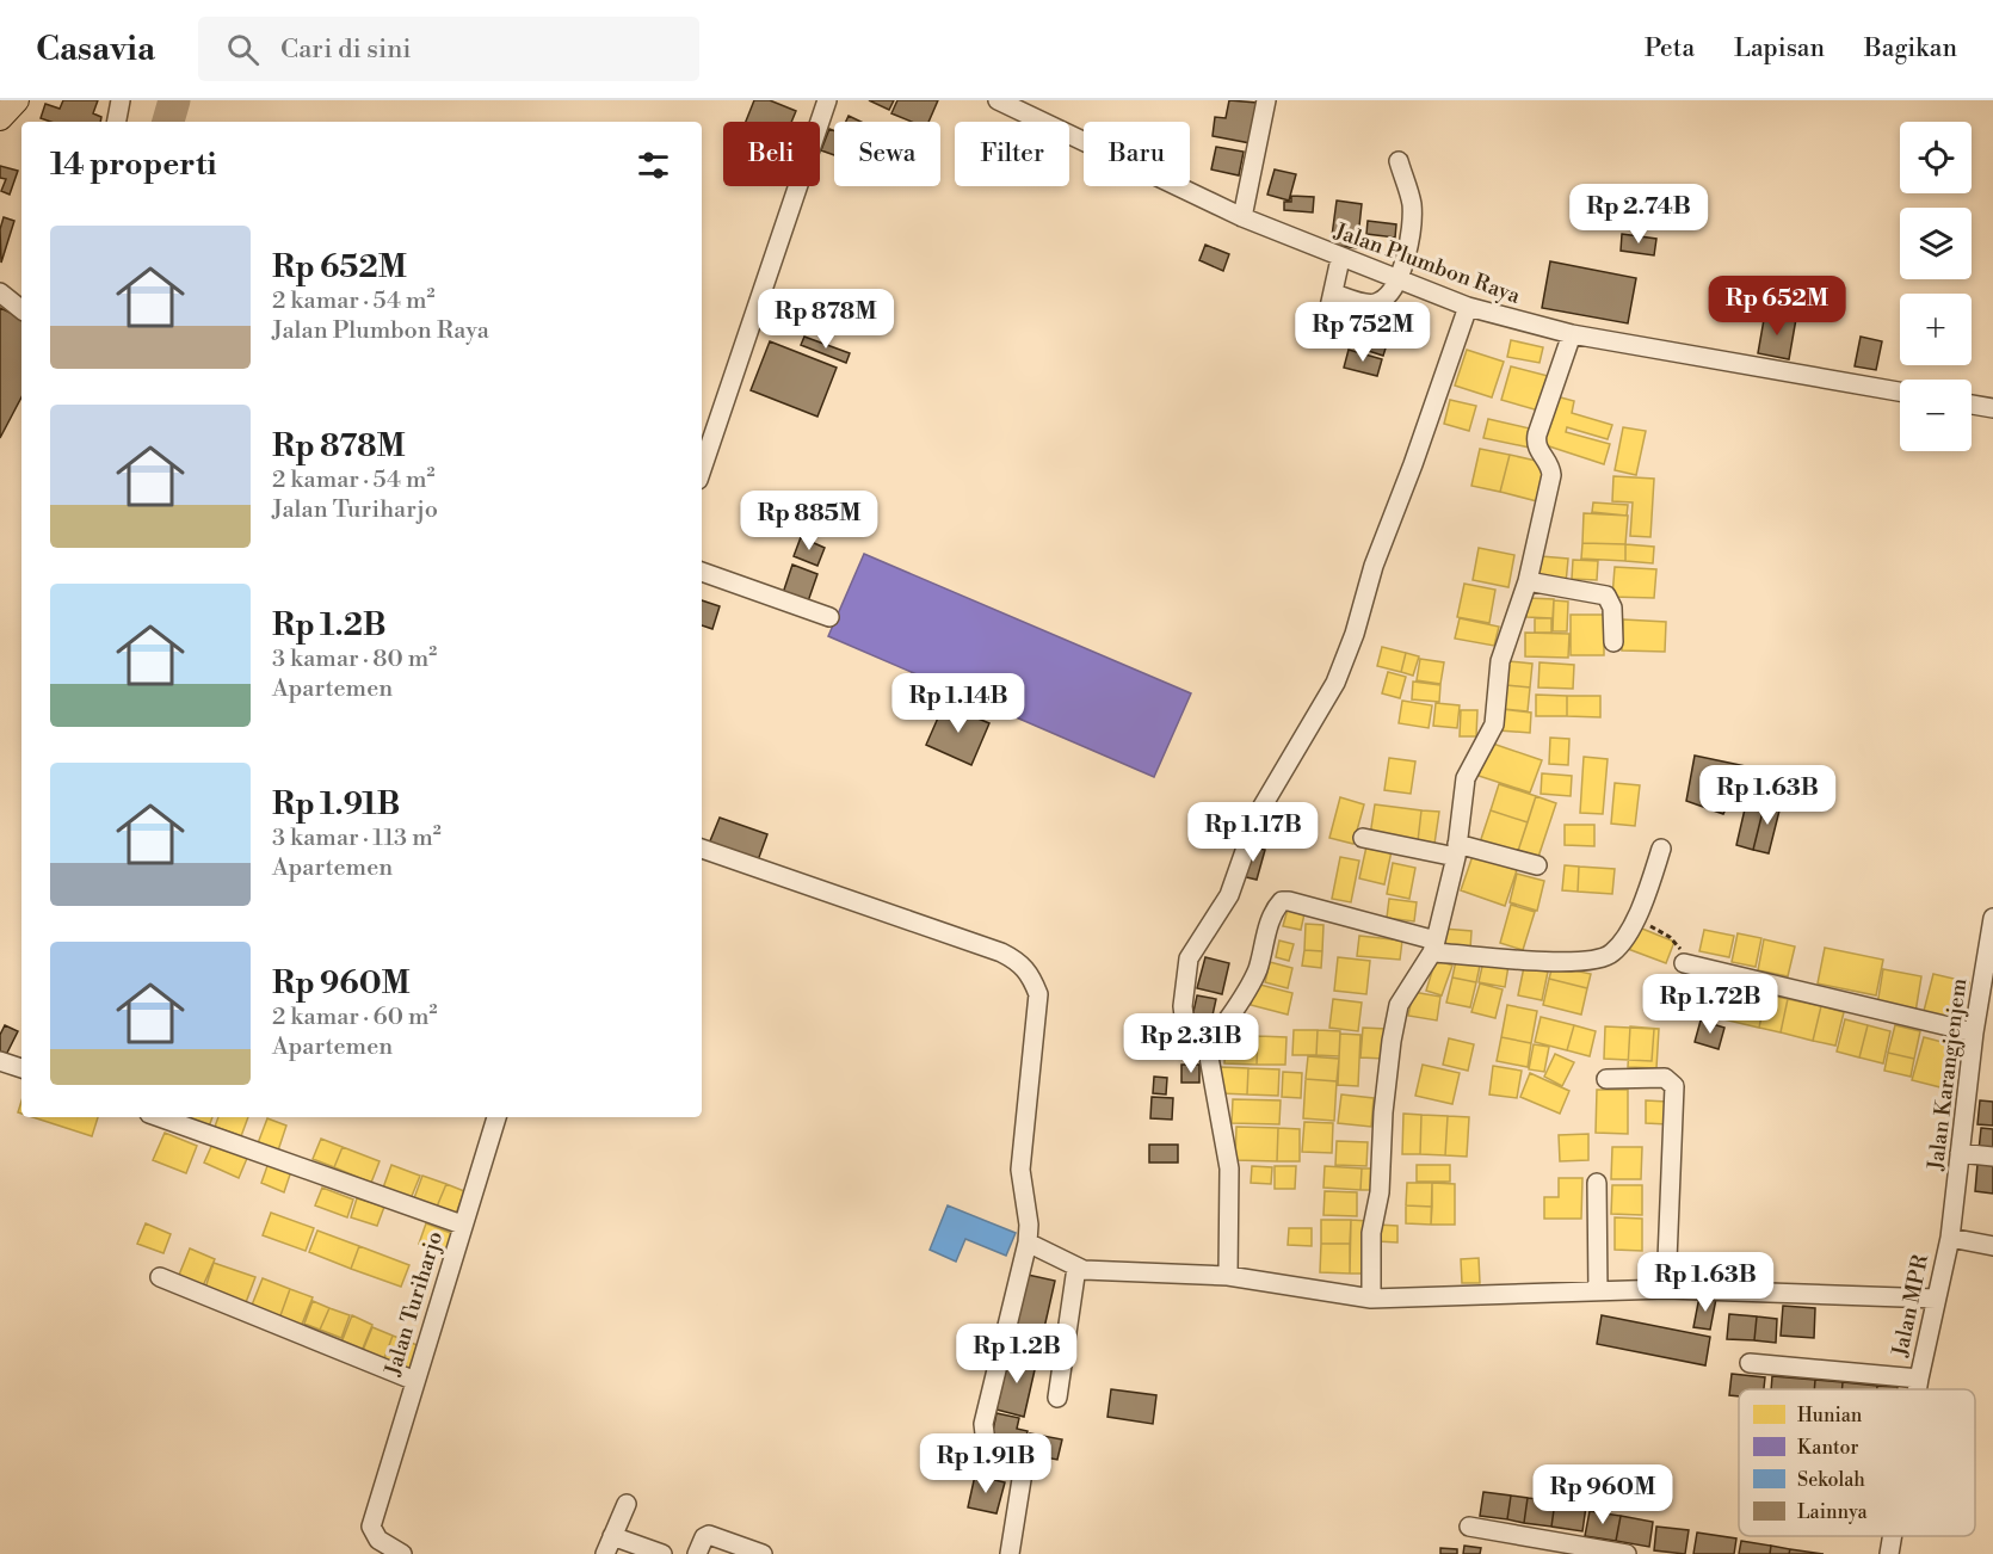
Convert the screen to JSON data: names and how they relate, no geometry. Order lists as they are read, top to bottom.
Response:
{
  "streets": {
    "street": [
      "Jalan Plumbon Raya",
      "Jalan Karangjenjem",
      "Jalan Turiharjo",
      "Jalan MPR"
    ]
  },
  "crossings": [
    ["Jalan Karangjenjem", "Jalan MPR"]
  ],
  "legend": [
    "Hunian",
    "Kantor",
    "Sekolah",
    "Lainnya"
  ],
  "page": {
    "header": "Casavia",
    "search": "Cari di sini",
    "nav": ["Peta", "Lapisan", "Bagikan"],
    "map_buttons": ["+", "−"],
    "chip": [
      "Beli",
      "Sewa",
      "Filter",
      "Baru"
    ],
    "heading": "14 properti",
    "price": [
      "Rp 2.74B",
      "Rp 652M",
      "Rp 878M",
      "Rp 752M",
      "Rp 885M",
      "Rp 1.14B",
      "Rp 1.63B",
      "Rp 1.17B",
      "Rp 1.72B",
      "Rp 2.31B",
      "Rp 1.63B",
      "Rp 1.2B",
      "Rp 1.91B",
      "Rp 960M"
    ],
    "list": [
      {
        "name": "Rp 652M",
        "note": "2 kamar · 54 m² · Jalan Plumbon Raya"
      },
      {
        "name": "Rp 878M",
        "note": "2 kamar · 54 m² · Jalan Turiharjo"
      },
      {
        "name": "Rp 1.2B",
        "note": "3 kamar · 80 m² · Apartemen"
      },
      {
        "name": "Rp 1.91B",
        "note": "3 kamar · 113 m² · Apartemen"
      },
      {
        "name": "Rp 960M",
        "note": "2 kamar · 60 m² · Apartemen"
      }
    ]
  }
}
